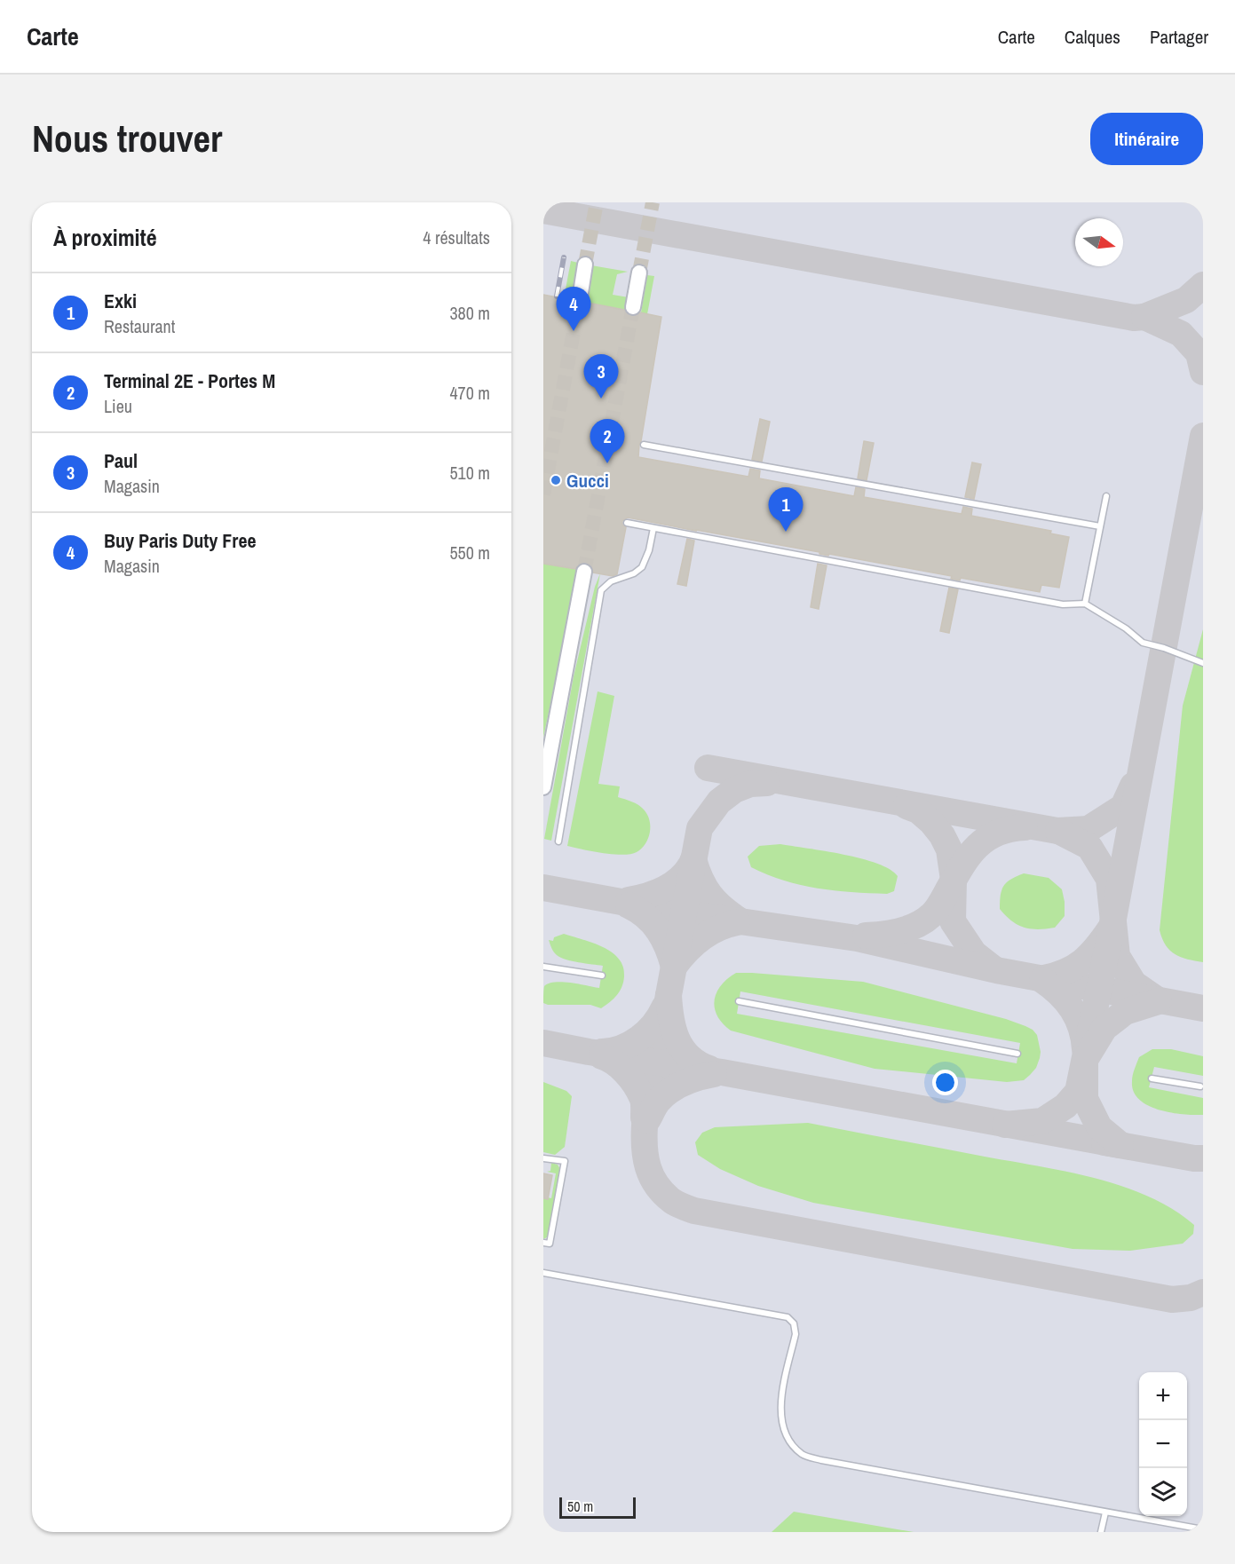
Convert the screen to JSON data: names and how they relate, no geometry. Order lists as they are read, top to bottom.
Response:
{
  "places": ["Gucci"],
  "scale_bar": "50 m",
  "north": "right",
  "page": {
    "header": "Carte",
    "nav": ["Carte", "Calques", "Partager"],
    "buttons": "Itinéraire",
    "title": "Nous trouver",
    "heading": ["À proximité", "4 résultats"],
    "list": [
      {
        "mark": "1",
        "name": "Exki",
        "note": "Restaurant",
        "value": "380 m"
      },
      {
        "mark": "2",
        "name": "Terminal 2E - Portes M",
        "note": "Lieu",
        "value": "470 m"
      },
      {
        "mark": "3",
        "name": "Paul",
        "note": "Magasin",
        "value": "510 m"
      },
      {
        "mark": "4",
        "name": "Buy Paris Duty Free",
        "note": "Magasin",
        "value": "550 m"
      }
    ],
    "pins": [
      "4",
      "3",
      "2",
      "1"
    ],
    "map_buttons": ["+", "−"],
    "scale": "50 m"
  }
}
